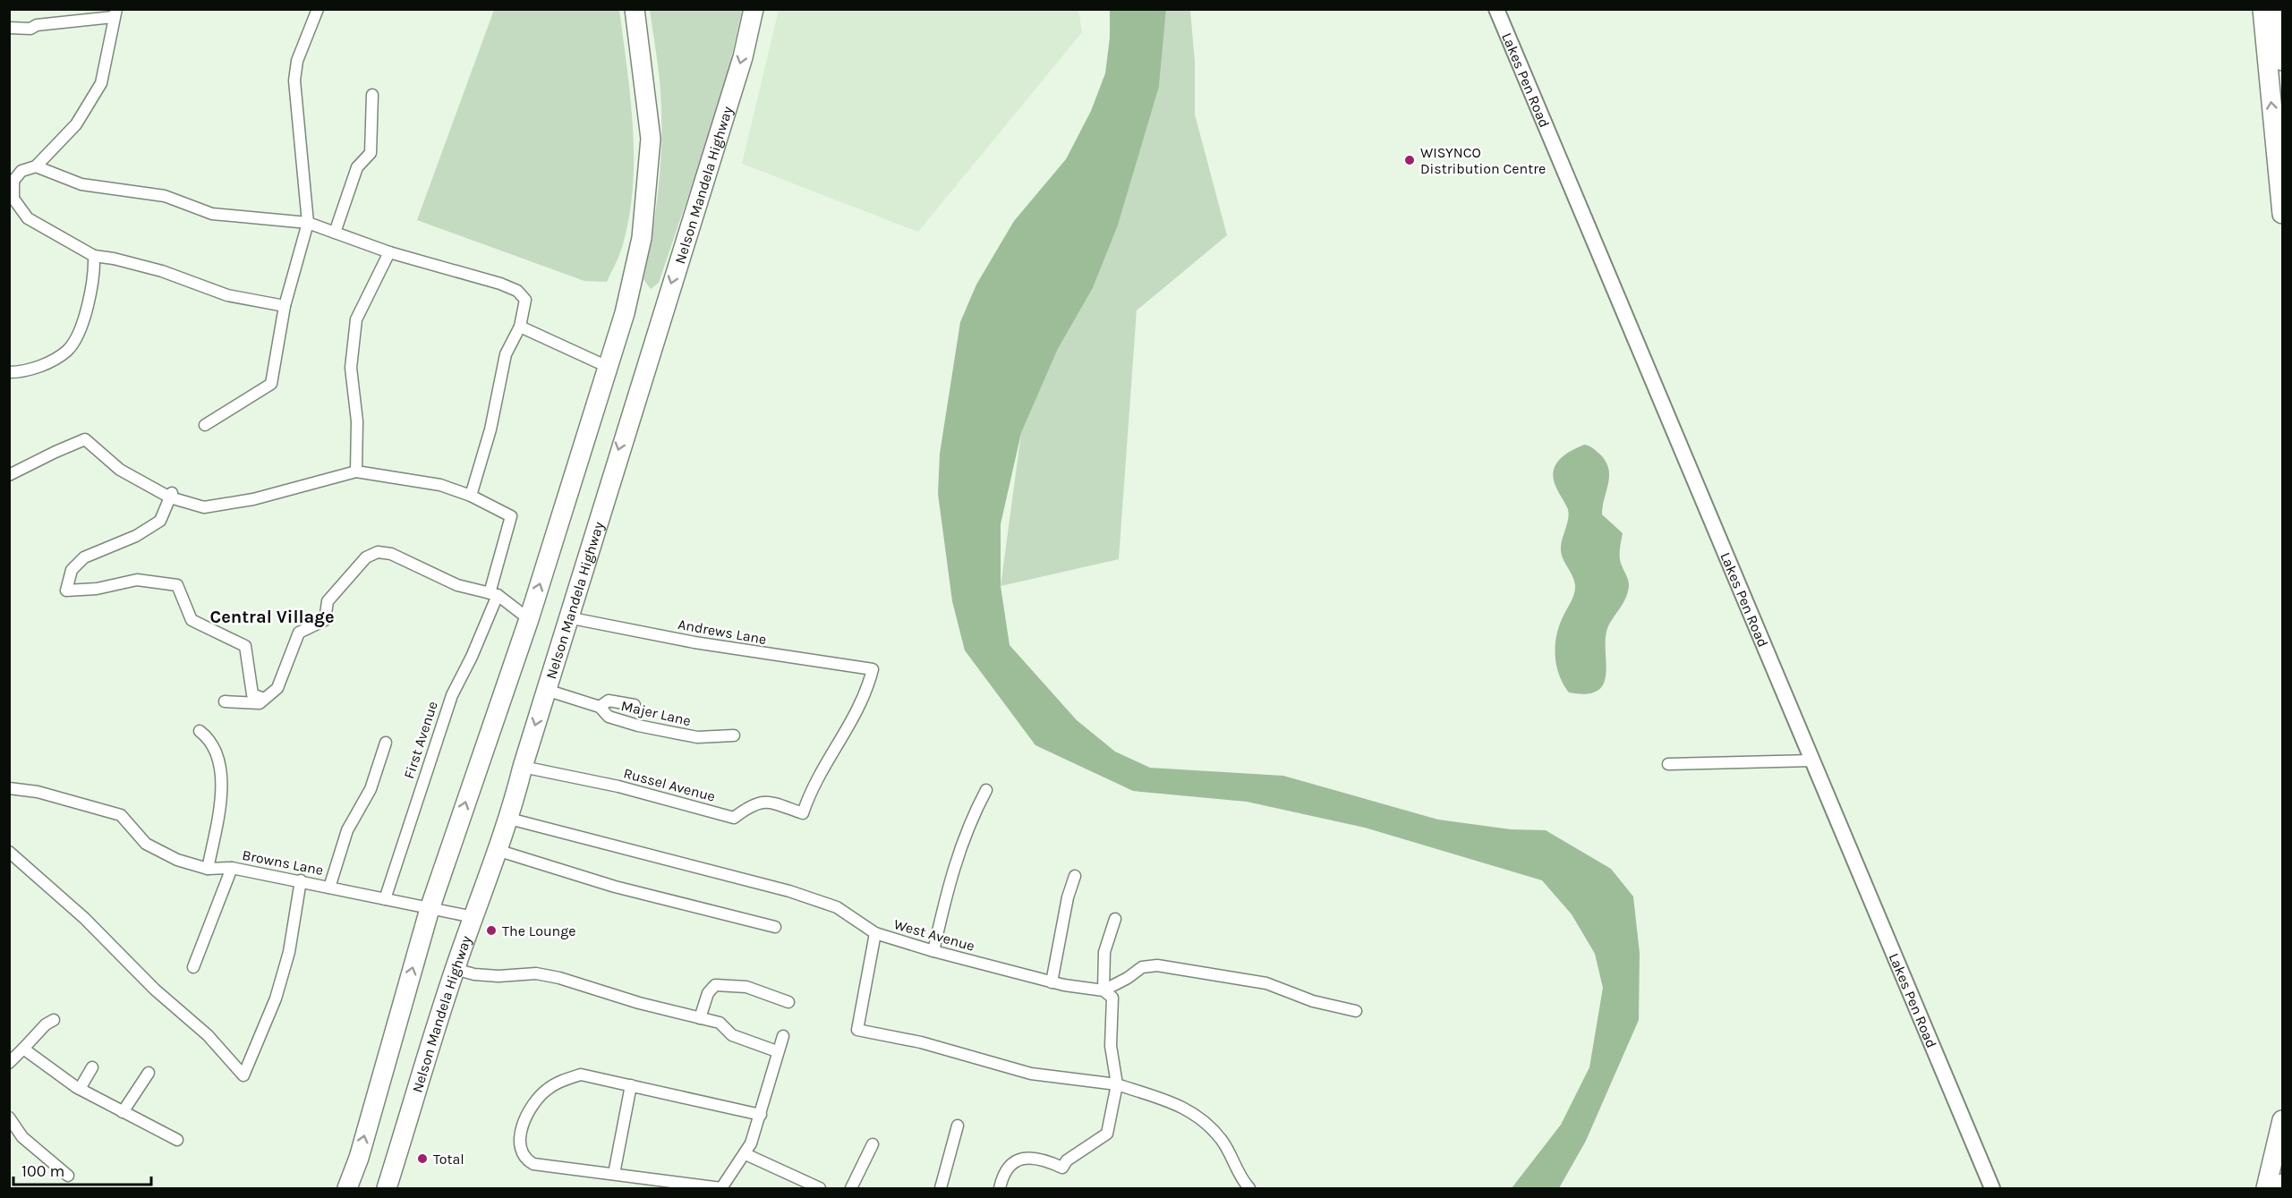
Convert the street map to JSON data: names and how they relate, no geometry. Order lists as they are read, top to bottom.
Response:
{
  "streets": {
    "highway": ["Nelson Mandela Highway"],
    "street": [
      "Lakes Pen Road",
      "Andrews Lane",
      "Majer Lane",
      "First Avenue",
      "Russel Avenue",
      "Browns Lane",
      "West Avenue"
    ]
  },
  "crossings": [
    ["Nelson Mandela Highway", "Andrews Lane"],
    ["Nelson Mandela Highway", "Majer Lane"],
    ["Nelson Mandela Highway", "Russel Avenue"],
    ["Nelson Mandela Highway", "Browns Lane"],
    ["Nelson Mandela Highway", "West Avenue"],
    ["Andrews Lane", "Russel Avenue"],
    ["First Avenue", "Browns Lane"]
  ],
  "districts": ["Central Village"],
  "places": ["WISYNCO Distribution Centre", "The Lounge", "Total"],
  "scale_bar": "100 m"
}
